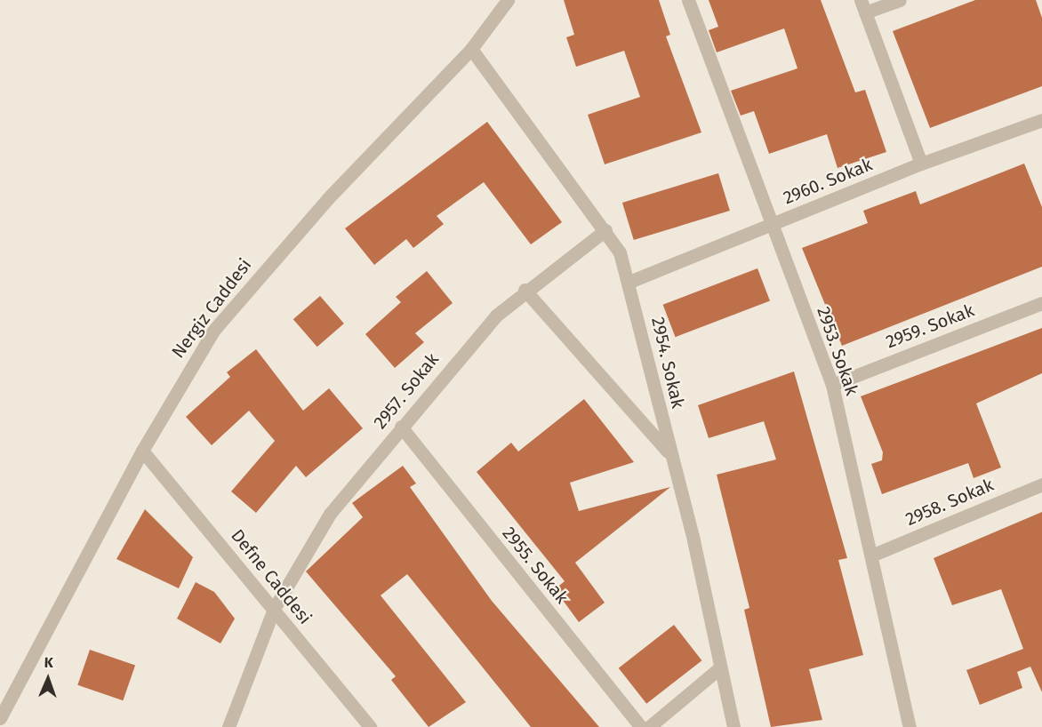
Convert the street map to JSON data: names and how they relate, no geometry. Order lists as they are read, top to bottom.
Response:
{
  "streets": {
    "street": [
      "2960. Sokak",
      "Nergiz Caddesi",
      "2959. Sokak",
      "2953. Sokak",
      "2954. Sokak",
      "2957. Sokak",
      "2958. Sokak",
      "2955. Sokak",
      "Defne Caddesi"
    ]
  },
  "crossings": [
    ["2960. Sokak", "2953. Sokak"],
    ["2960. Sokak", "2954. Sokak"],
    ["Nergiz Caddesi", "2954. Sokak"],
    ["Nergiz Caddesi", "Defne Caddesi"],
    ["2959. Sokak", "2953. Sokak"],
    ["2953. Sokak", "2958. Sokak"],
    ["2954. Sokak", "2957. Sokak"],
    ["2957. Sokak", "2955. Sokak"],
    ["2957. Sokak", "Defne Caddesi"]
  ],
  "north": "top"
}
